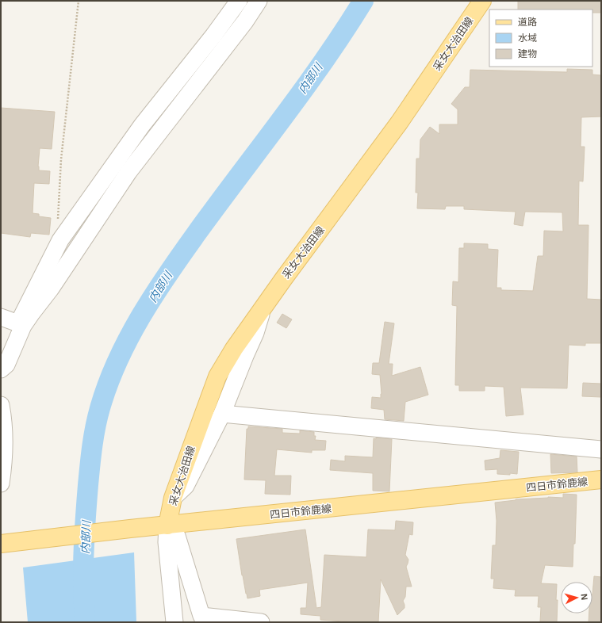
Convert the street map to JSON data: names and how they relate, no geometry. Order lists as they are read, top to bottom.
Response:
{
  "streets": {
    "main road": ["采女大治田線", "四日市鈴鹿線"]
  },
  "crossings": [
    ["采女大治田線", "四日市鈴鹿線"]
  ],
  "water": ["内部川"],
  "legend": ["道路", "水域", "建物"],
  "north": "right"
}
